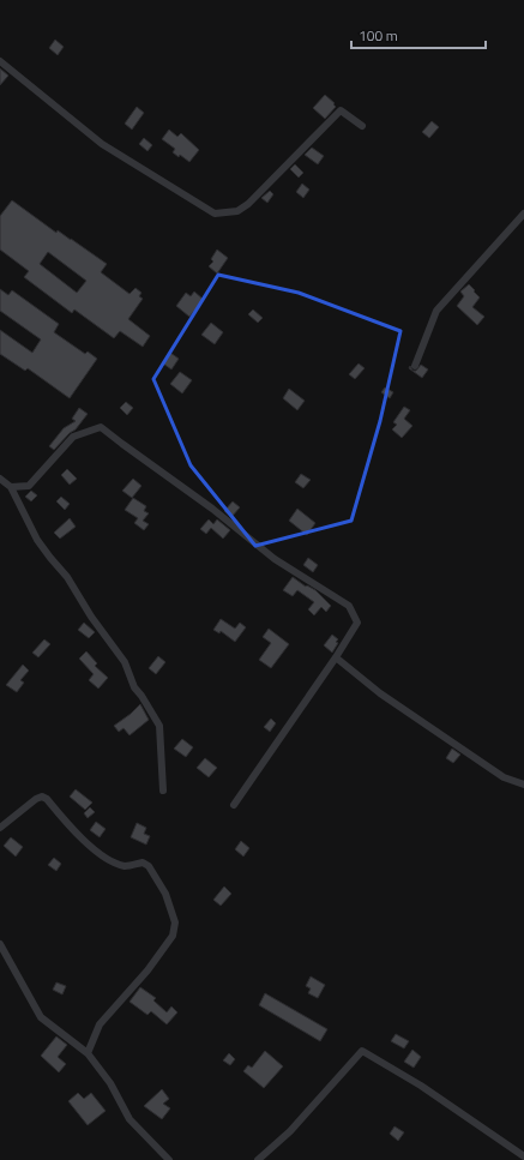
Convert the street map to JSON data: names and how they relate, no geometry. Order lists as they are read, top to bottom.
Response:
{
  "scale_bar": "100 m"
}
